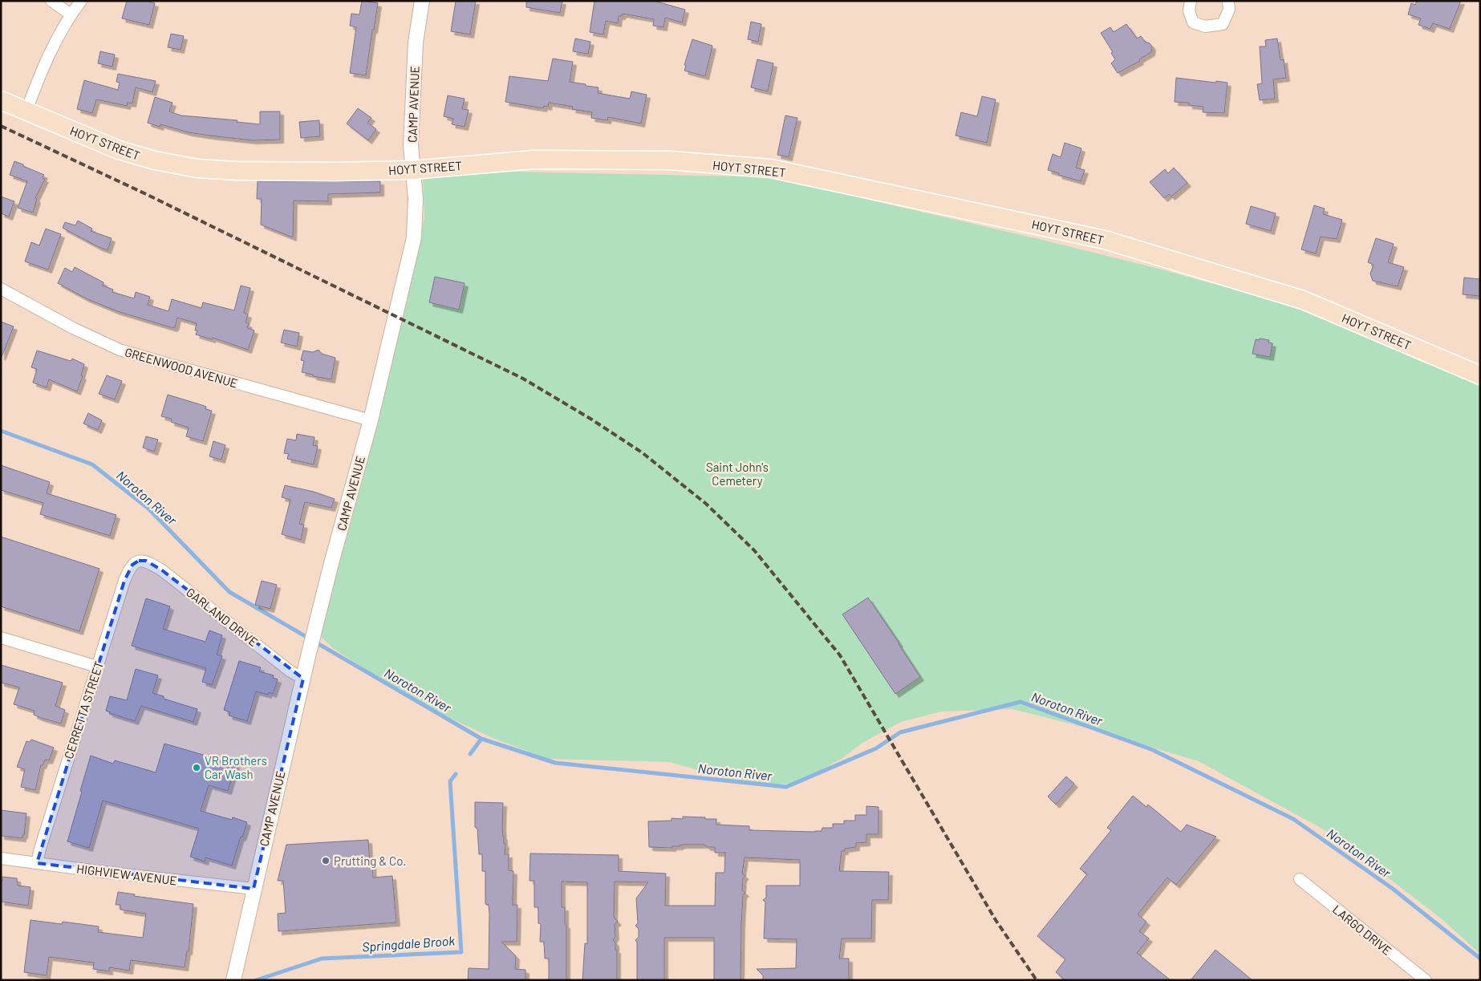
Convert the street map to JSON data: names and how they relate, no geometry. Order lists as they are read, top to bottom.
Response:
{
  "streets": {
    "main road": ["HOYT STREET"],
    "street": [
      "CAMP AVENUE",
      "GREENWOOD AVENUE",
      "GARLAND DRIVE",
      "CERRETTA STREET",
      "HIGHVIEW AVENUE",
      "LARGO DRIVE"
    ]
  },
  "crossings": [
    ["CAMP AVENUE", "HOYT STREET"],
    ["CAMP AVENUE", "GREENWOOD AVENUE"],
    ["CAMP AVENUE", "GARLAND DRIVE"],
    ["CAMP AVENUE", "HIGHVIEW AVENUE"],
    ["GARLAND DRIVE", "CERRETTA STREET"],
    ["CERRETTA STREET", "HIGHVIEW AVENUE"]
  ],
  "water": ["Noroton River", "Springdale Brook"],
  "parks": ["Saint John's Cemetery"],
  "places": ["VR Brothers Car Wash", "Prutting & Co."]
}
